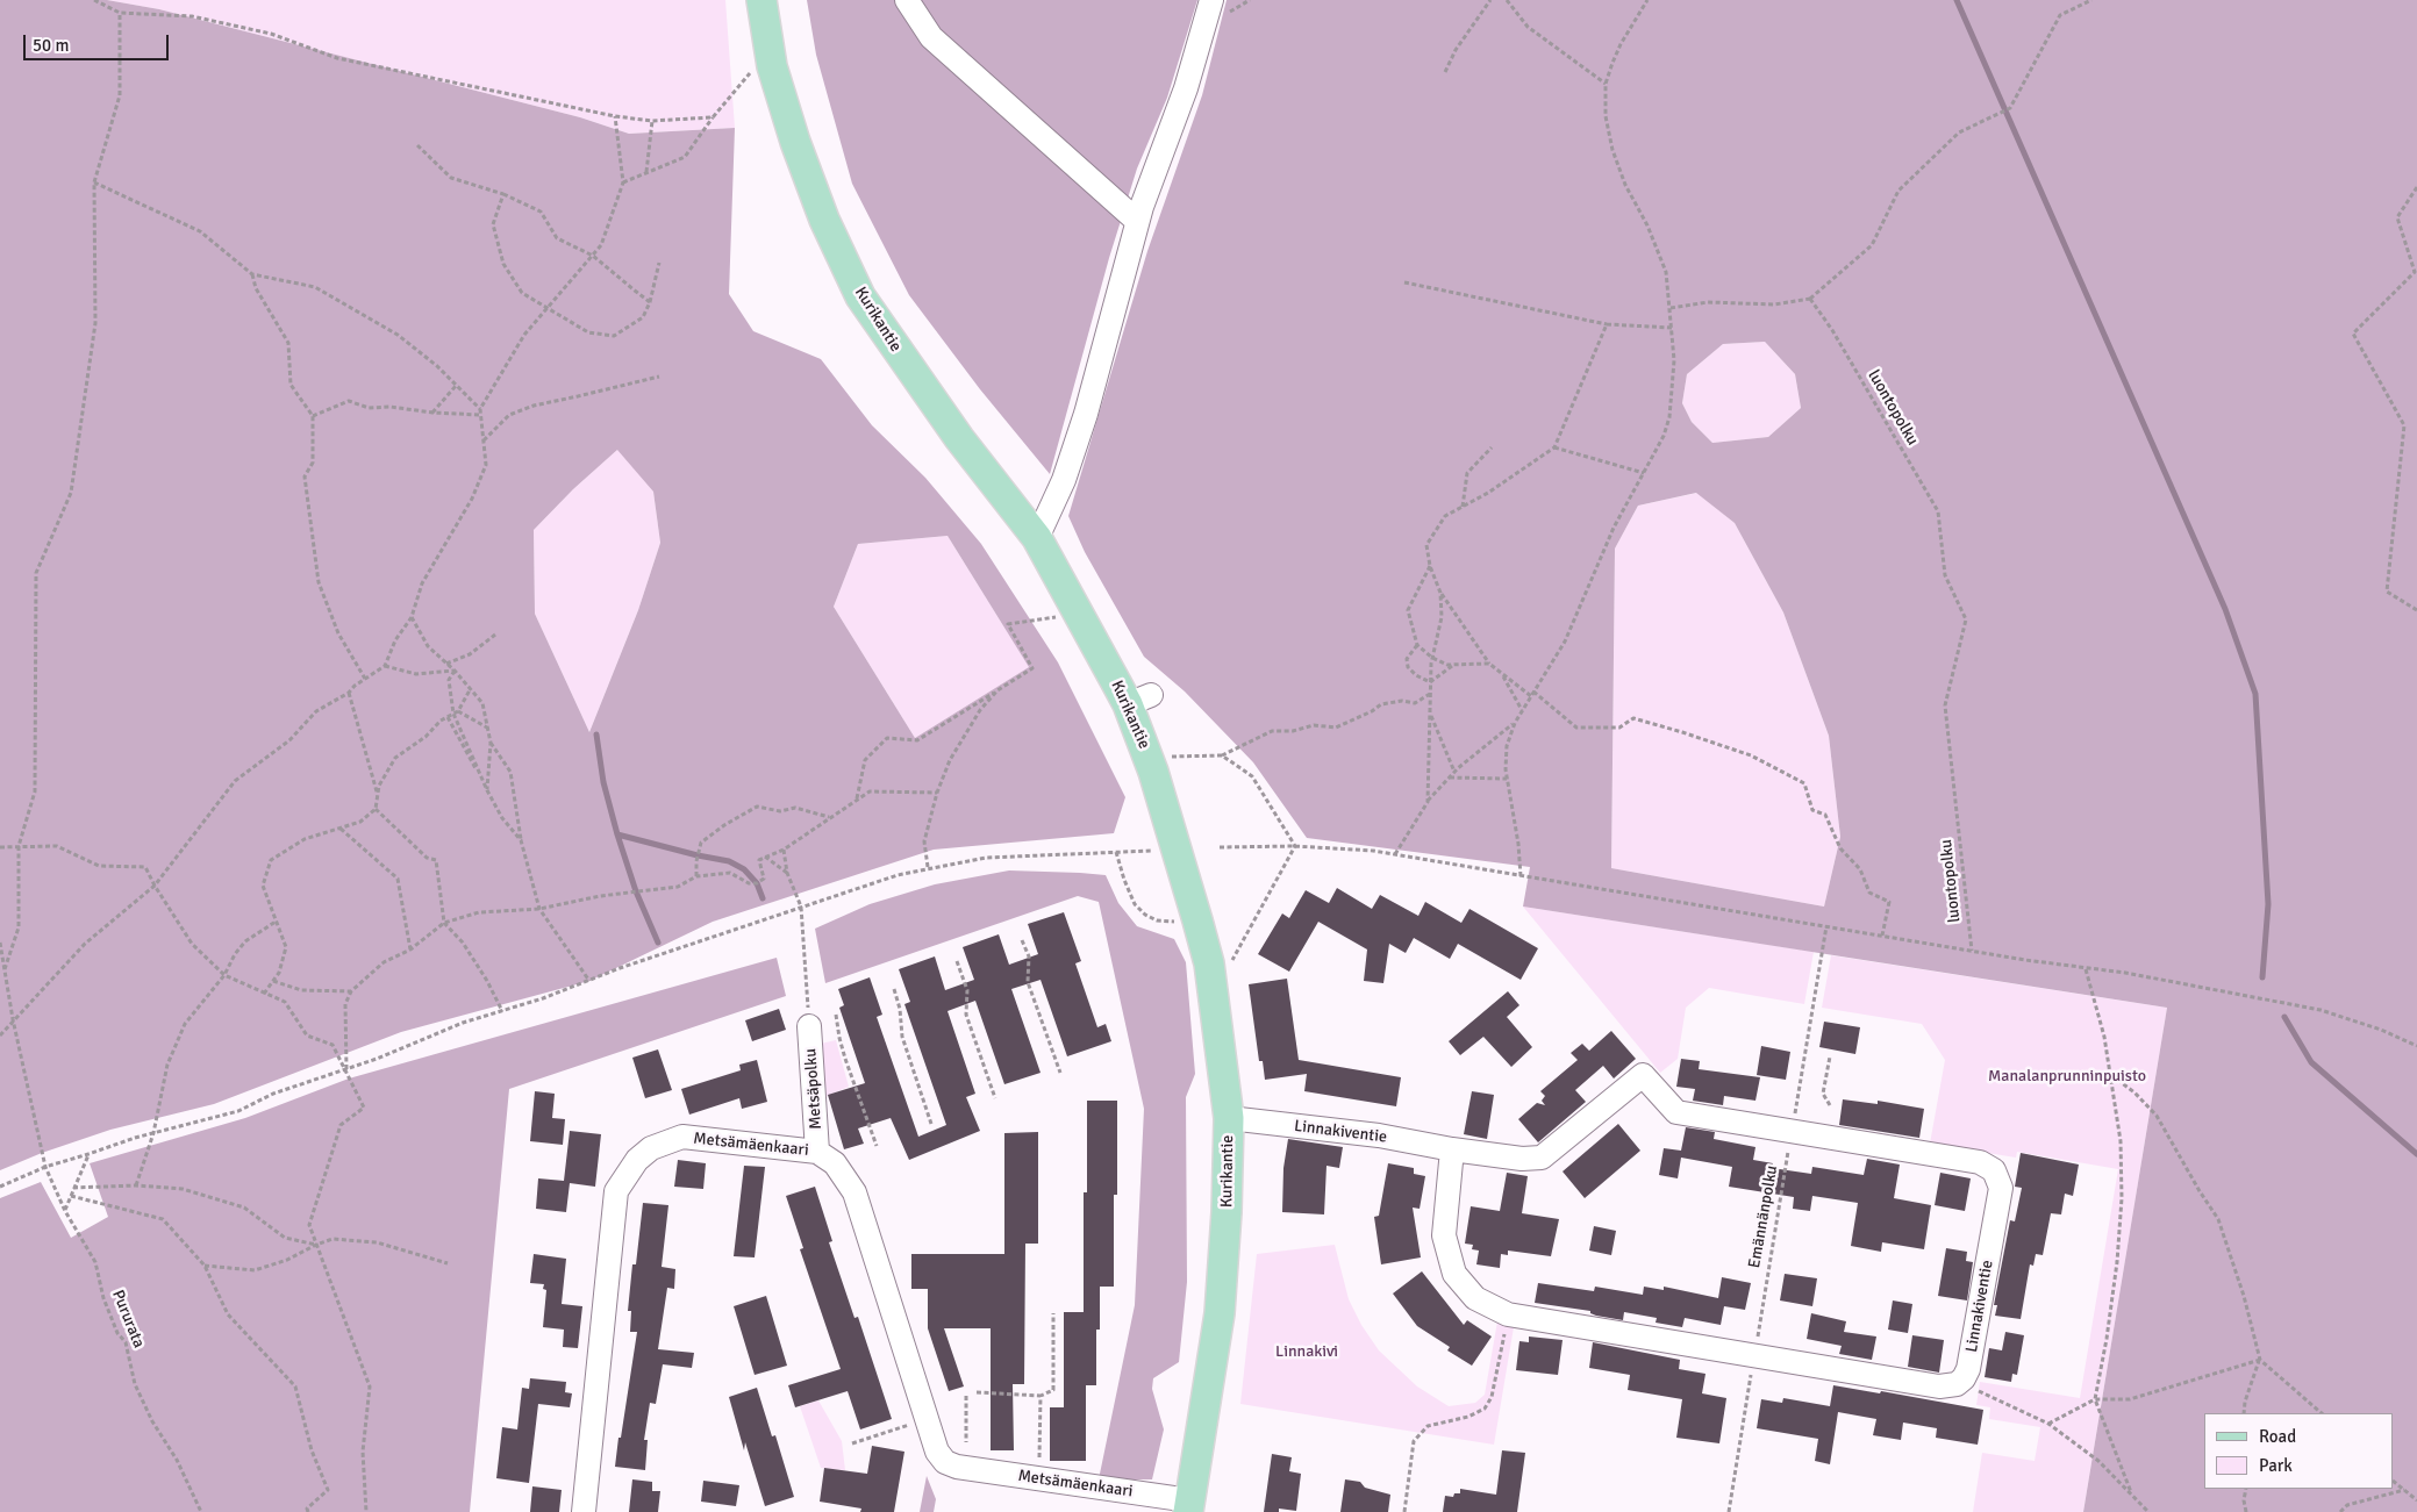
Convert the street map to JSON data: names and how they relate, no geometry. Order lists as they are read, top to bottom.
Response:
{
  "streets": {
    "main road": ["Kurikantie"],
    "street": ["Metsäpolku", "Linnakiventie", "Metsämäenkaari"],
    "path": ["luontopolku", "Emännänpolku", "Pururata"]
  },
  "crossings": [
    ["Kurikantie", "Linnakiventie"],
    ["Kurikantie", "Metsämäenkaari"],
    ["Metsäpolku", "Metsämäenkaari"],
    ["Linnakiventie", "Emännänpolku"]
  ],
  "parks": ["Manalanprunninpuisto", "Linnakivi"],
  "legend": ["Road", "Park"],
  "scale_bar": "50 m"
}
